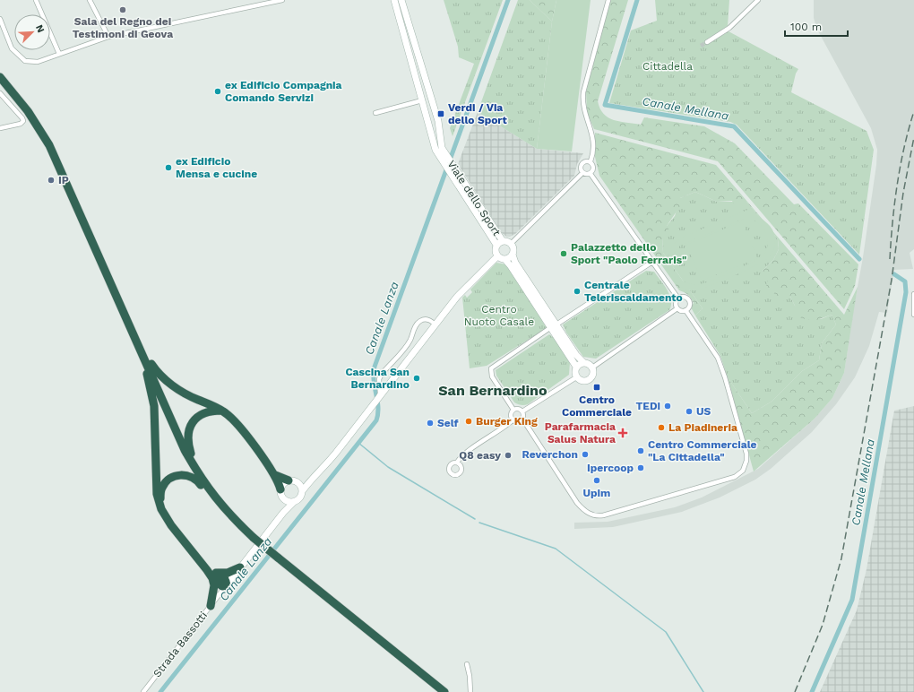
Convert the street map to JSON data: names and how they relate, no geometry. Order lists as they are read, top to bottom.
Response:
{
  "streets": {
    "street": ["Viale dello Sport", "Strada Bassotti"]
  },
  "districts": ["San Bernardino"],
  "water": ["Canale Mellana", "Canale Lanza"],
  "parks": ["Cittadella", "Centro Nuoto Casale"],
  "places": {
    "other": [
      "Sala del Regno dei Testimoni di Geova",
      "ex Edificio Compagnia Comando Servizi",
      "ex Edificio Mensa e cucine",
      "IP",
      "Palazzetto dello Sport \"Paolo Ferraris\"",
      "Centrale Teleriscaldamento",
      "Cascina San Bernardino",
      "TEDi",
      "US",
      "Burger King",
      "Self",
      "La Piadineria",
      "Centro Commerciale \"La Cittadella\"",
      "Reverchon",
      "Q8 easy",
      "Ipercoop",
      "Upim"
    ],
    "transit": ["Verdi / Via dello Sport", "Centro Commerciale"],
    "health": ["Parafarmacia Salus Natura"]
  },
  "scale_bar": "100 m",
  "north": "top right"
}
